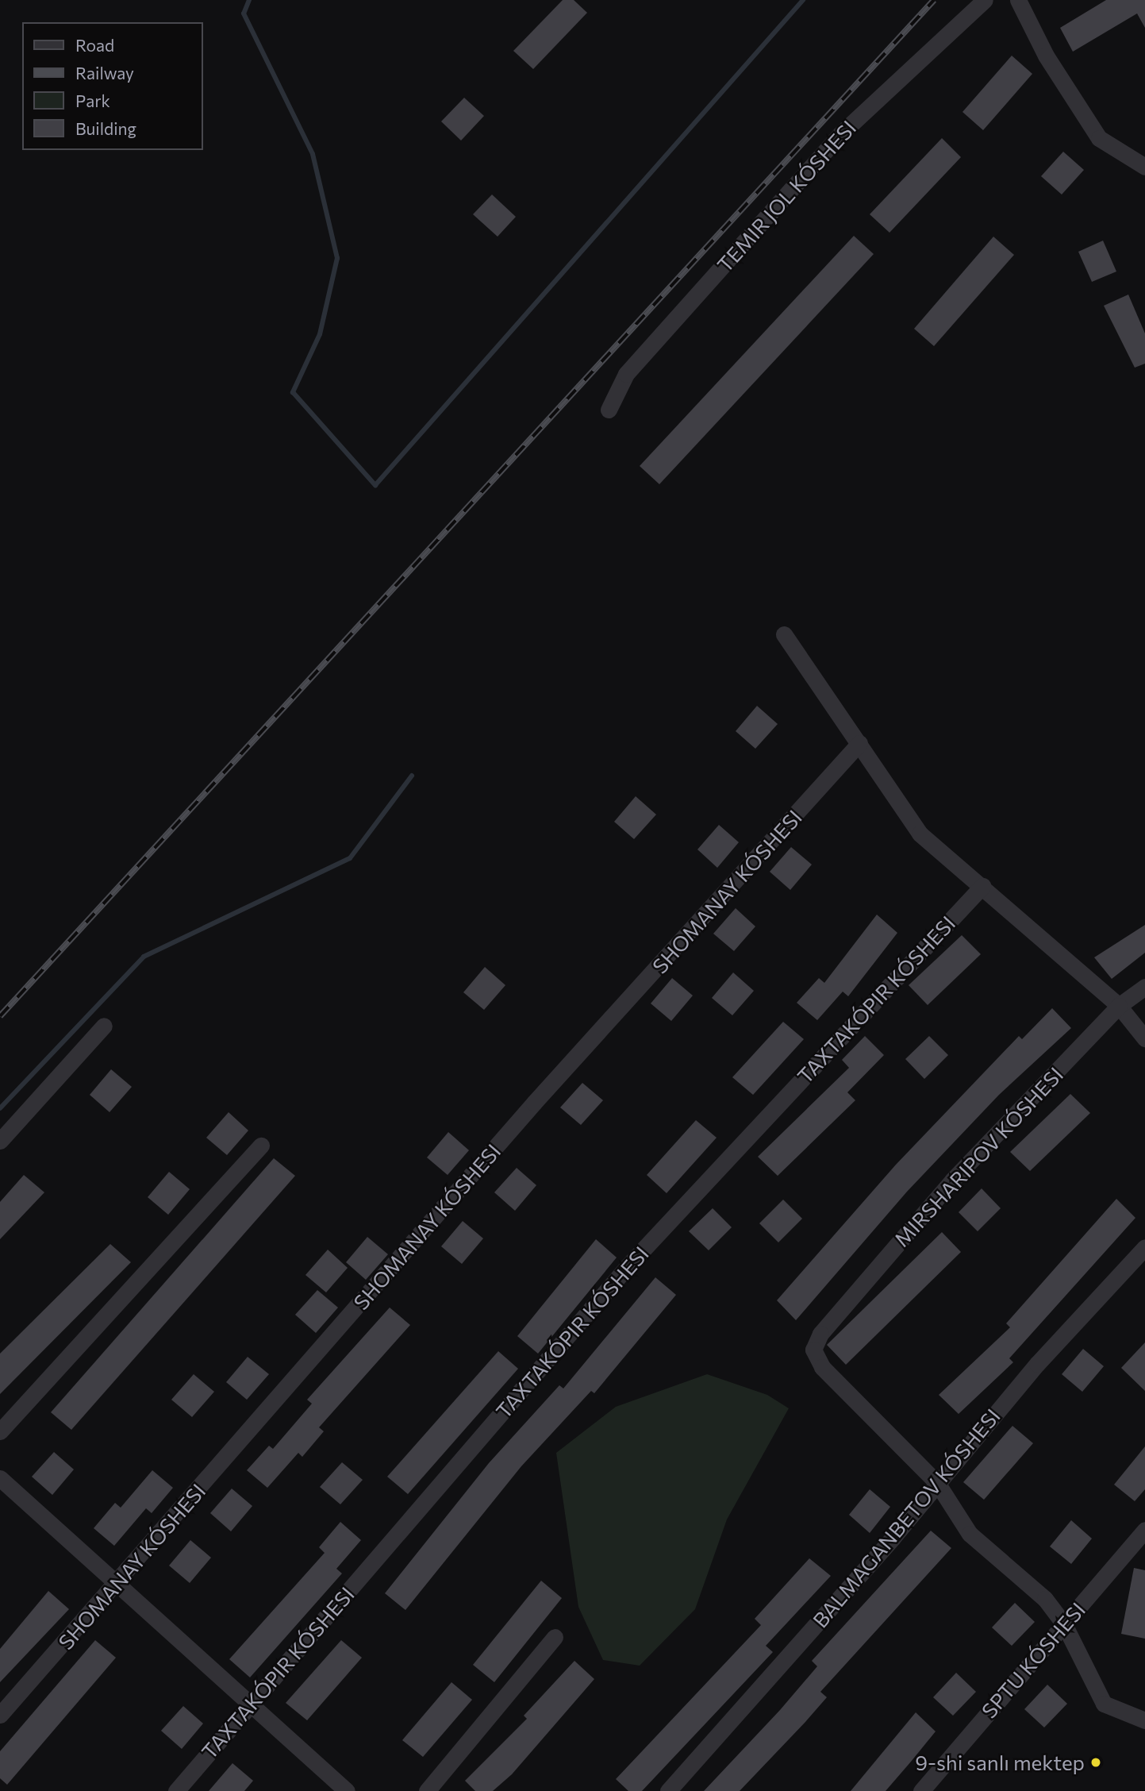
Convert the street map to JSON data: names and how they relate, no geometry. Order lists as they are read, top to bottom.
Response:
{
  "streets": {
    "street": [
      "TEMIR JOL KÓSHESI",
      "SHOMANAY KÓSHESI",
      "TAXTAKÓPIR KÓSHESI",
      "MIRSHARIPOV KÓSHESI",
      "BALMAGANBETOV KÓSHESI",
      "SPTU KÓSHESI"
    ]
  },
  "crossings": [
    ["MIRSHARIPOV KÓSHESI", "BALMAGANBETOV KÓSHESI"]
  ],
  "places": ["9-shi sanlı mektep"],
  "legend": [
    "Road",
    "Railway",
    "Park",
    "Building"
  ]
}
